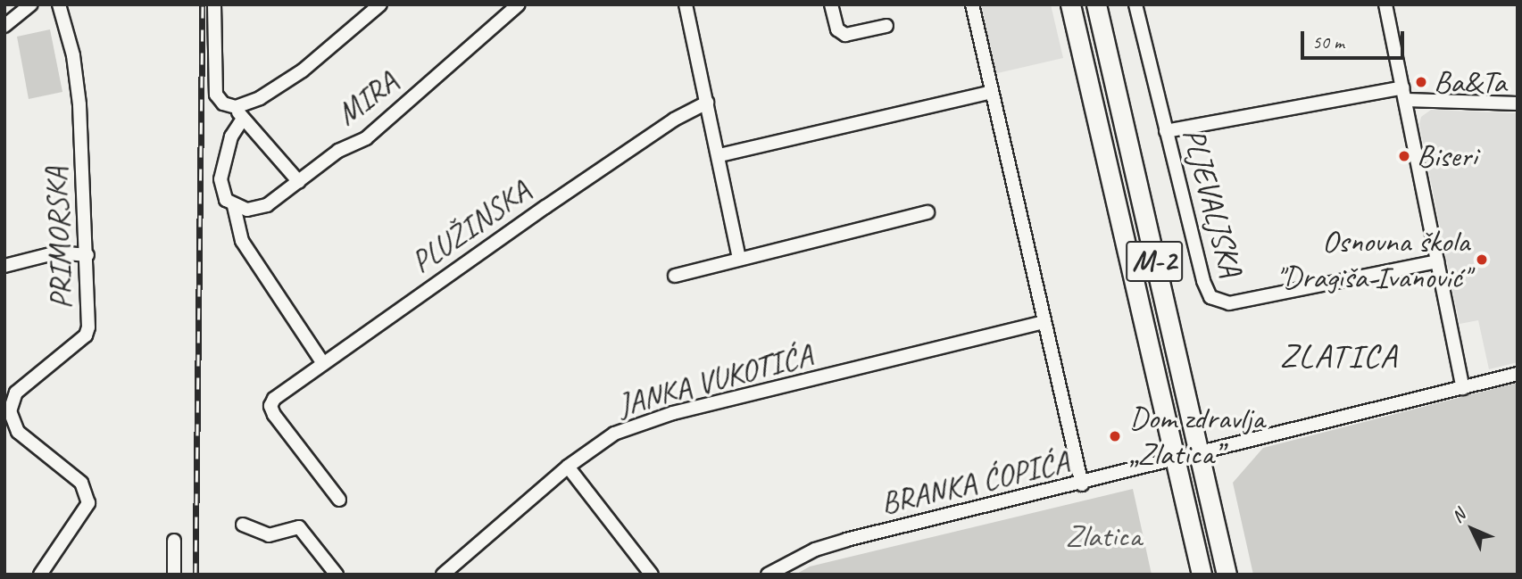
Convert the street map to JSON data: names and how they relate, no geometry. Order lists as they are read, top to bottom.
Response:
{
  "streets": {
    "main road": ["M-2"],
    "street": [
      "MIRA",
      "PLJEVALJSKA",
      "PLUŽINSKA",
      "PRIMORSKA",
      "JANKA VUKOTIĆA",
      "BRANKA ĆOPIĆA"
    ]
  },
  "crossings": [
    ["M-2", "BRANKA ĆOPIĆA"]
  ],
  "districts": ["ZLATICA"],
  "parks": ["Zlatica"],
  "places": [
    "Ba&Ta",
    "Biseri",
    "Osnovna škola \"Dragiša Ivanović\"",
    "Dom zdravlja „Zlatica”"
  ],
  "scale_bar": "50 m",
  "north": "top left"
}
